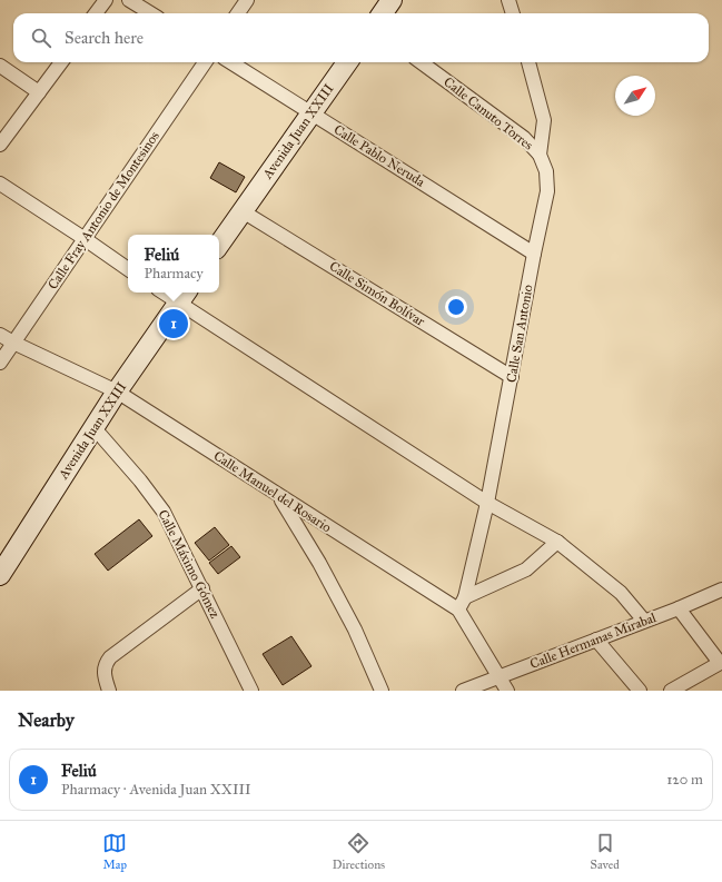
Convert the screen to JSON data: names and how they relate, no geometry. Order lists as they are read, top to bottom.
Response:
{
  "streets": {
    "street": [
      "Calle Canuto Torres",
      "Avenida Juan XXIII",
      "Calle Pablo Neruda",
      "Calle Fray Antonio de Montesinos",
      "Calle Simón Bolívar",
      "Calle San Antonio",
      "Calle Manuel del Rosario",
      "Calle Máximo Gómez",
      "Calle Hermanas Mirabal"
    ]
  },
  "crossings": [
    ["Calle Canuto Torres", "Calle San Antonio"],
    ["Avenida Juan XXIII", "Calle Pablo Neruda"],
    ["Avenida Juan XXIII", "Calle Simón Bolívar"],
    ["Avenida Juan XXIII", "Calle Manuel del Rosario"],
    ["Avenida Juan XXIII", "Calle Máximo Gómez"],
    ["Calle Pablo Neruda", "Calle San Antonio"],
    ["Calle Fray Antonio de Montesinos", "Calle Manuel del Rosario"],
    ["Calle Simón Bolívar", "Calle San Antonio"],
    ["Calle San Antonio", "Calle Manuel del Rosario"],
    ["Calle Manuel del Rosario", "Calle Hermanas Mirabal"]
  ],
  "north": "top right",
  "page": {
    "search": "Search here",
    "popup": ["Feliú", "Pharmacy"],
    "pins": "1",
    "heading": "Nearby",
    "list": [
      {
        "mark": "1",
        "name": "Feliú",
        "note": "Pharmacy · Avenida Juan XXIII",
        "value": "120 m"
      }
    ],
    "nav": ["Map", "Directions", "Saved"]
  }
}
